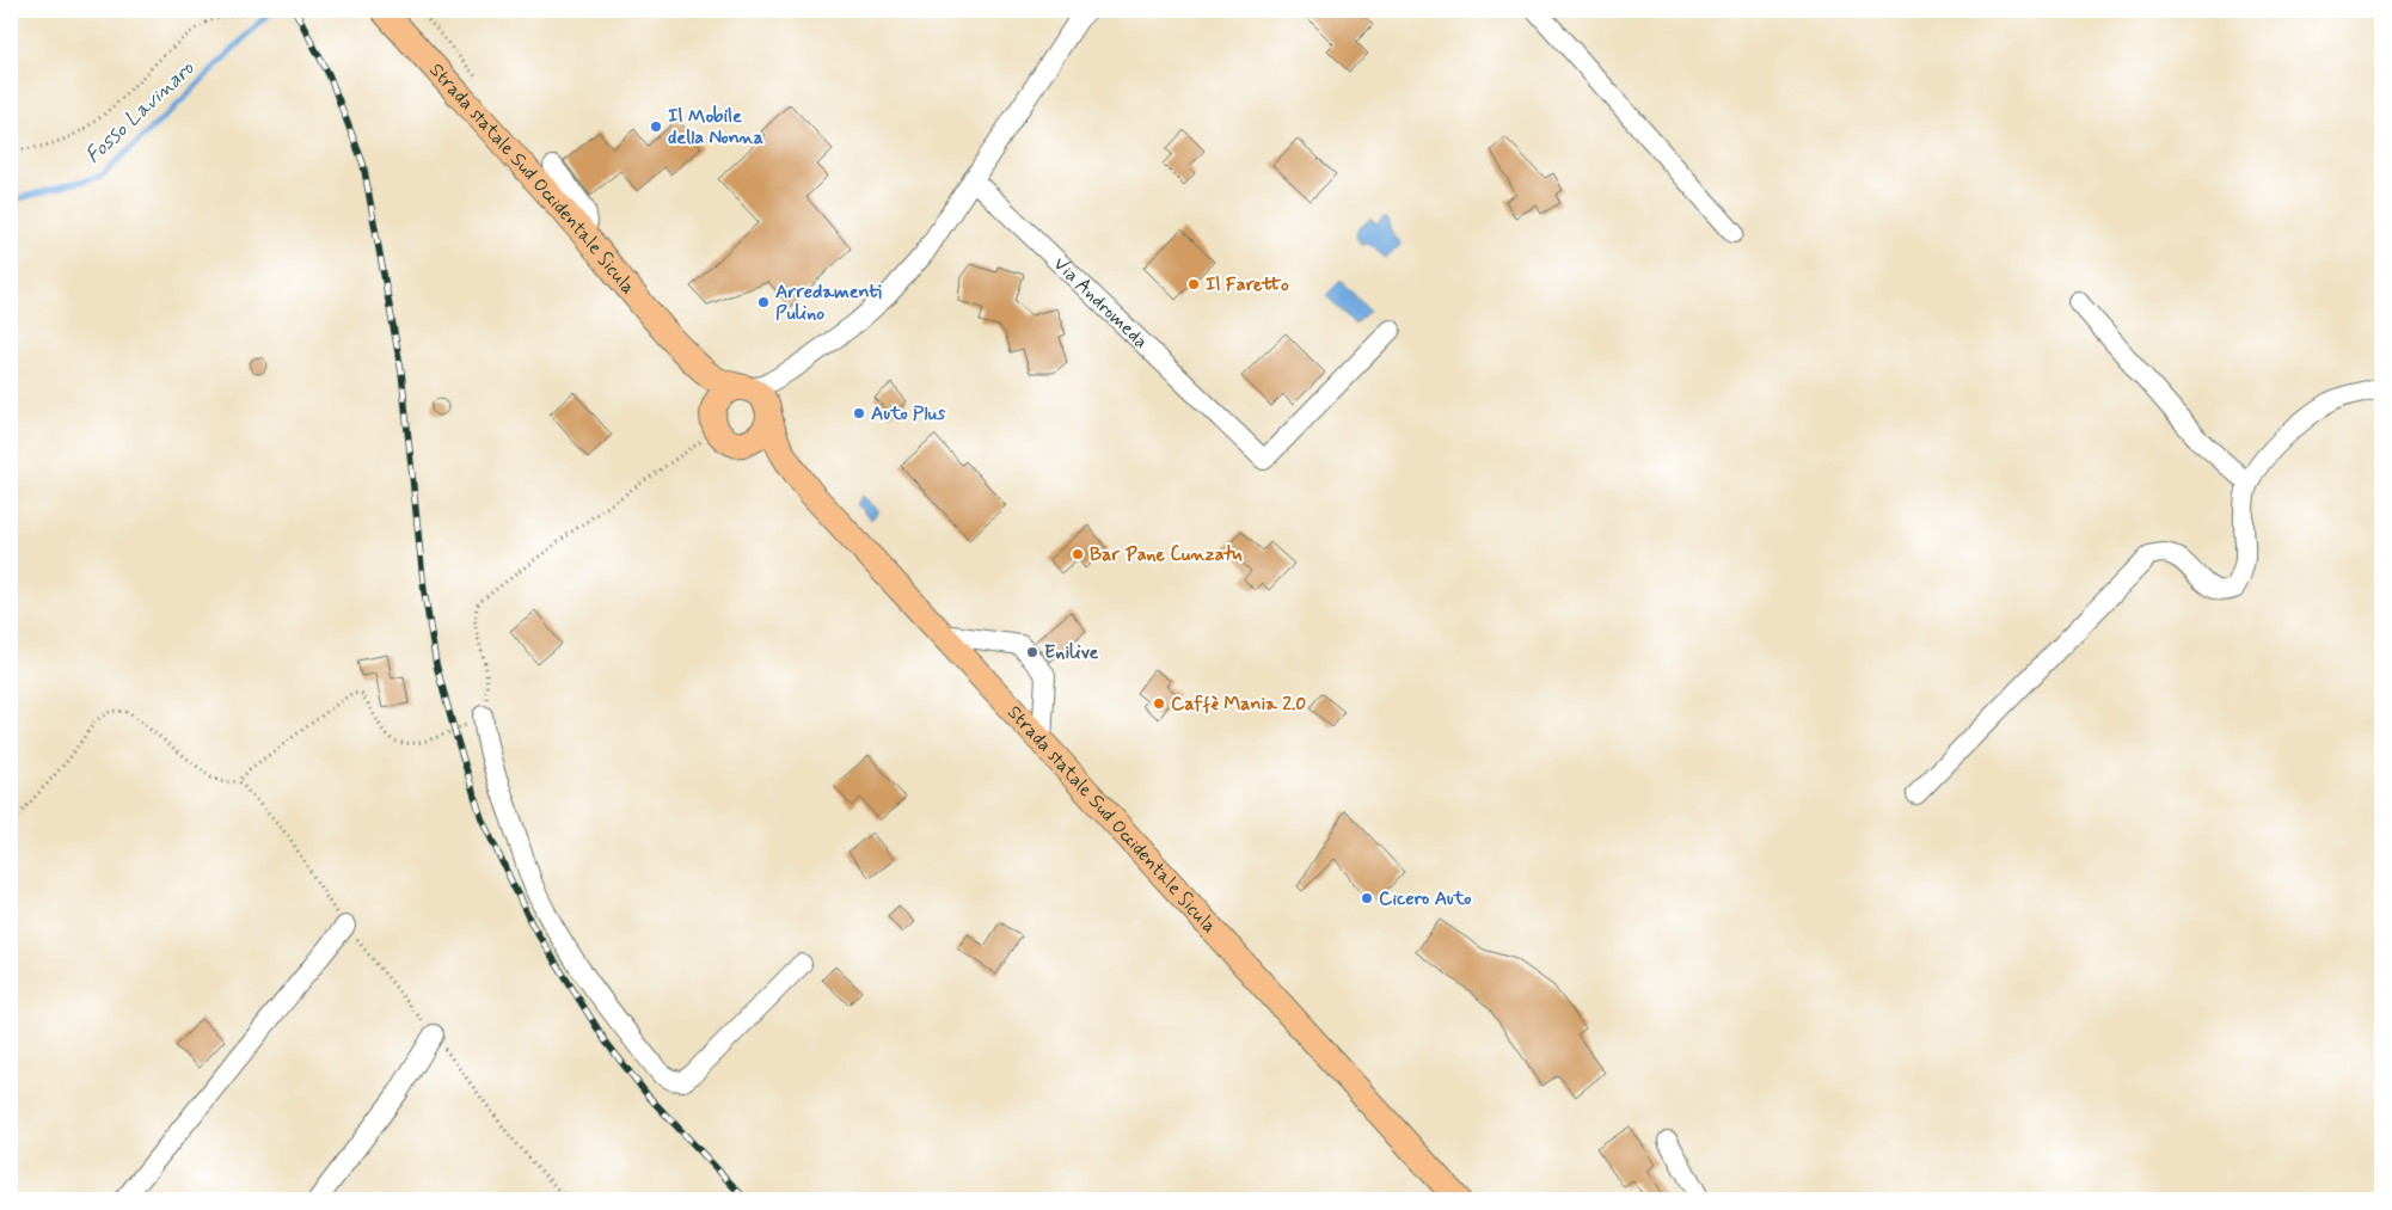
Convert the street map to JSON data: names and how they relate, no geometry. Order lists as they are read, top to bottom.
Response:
{
  "streets": {
    "main road": ["Strada statale Sud Occidentale Sicula"],
    "street": ["Via Andromeda"]
  },
  "water": ["Fosso Lavinaro"],
  "places": [
    "Il Mobile della Nonna",
    "Il Faretto",
    "Arredamenti Pulino",
    "Auto Plus",
    "Bar Pane Cunzatu",
    "Enilive",
    "Caffè Mania 2.0",
    "Cicero Auto"
  ]
}
